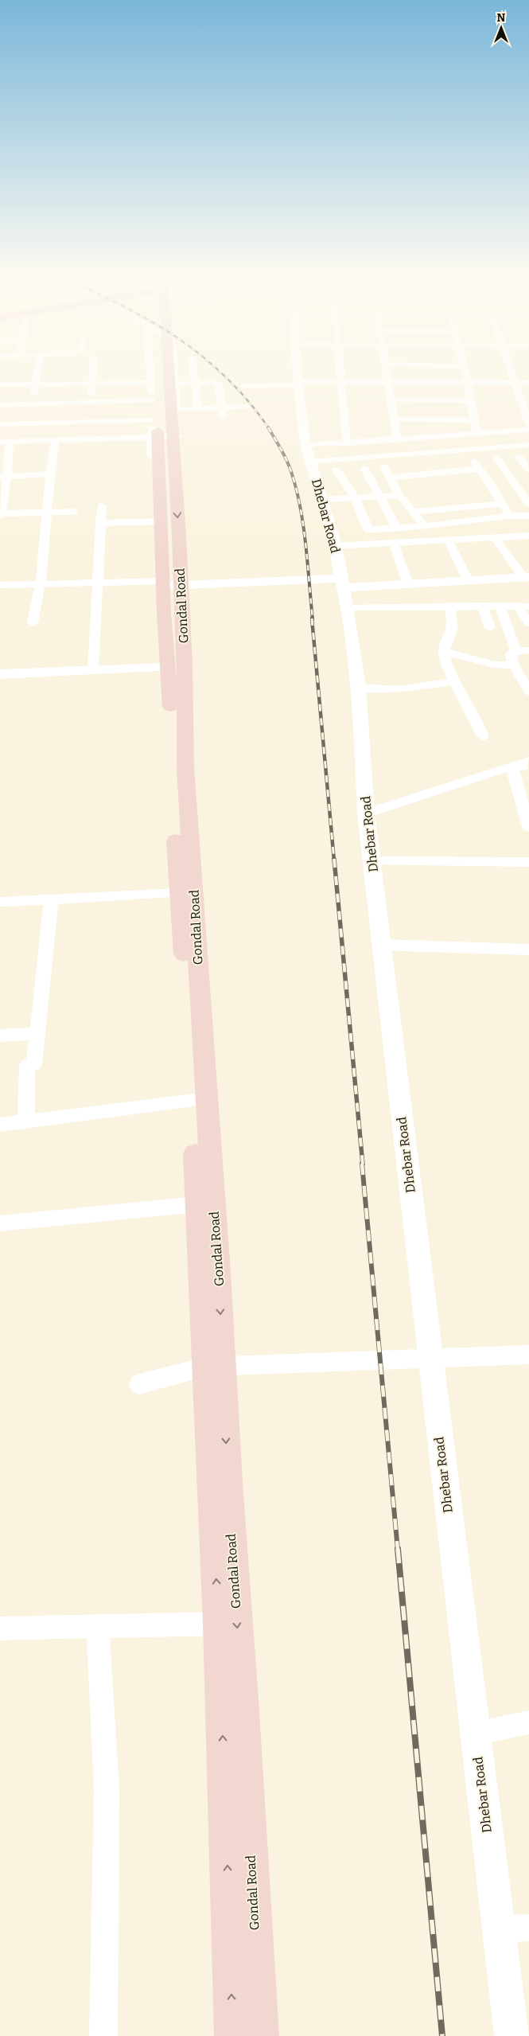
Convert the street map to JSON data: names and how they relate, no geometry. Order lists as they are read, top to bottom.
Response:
{
  "streets": {
    "main road": ["Gondal Road"],
    "street": ["Dhebar Road"]
  },
  "north": "top"
}
